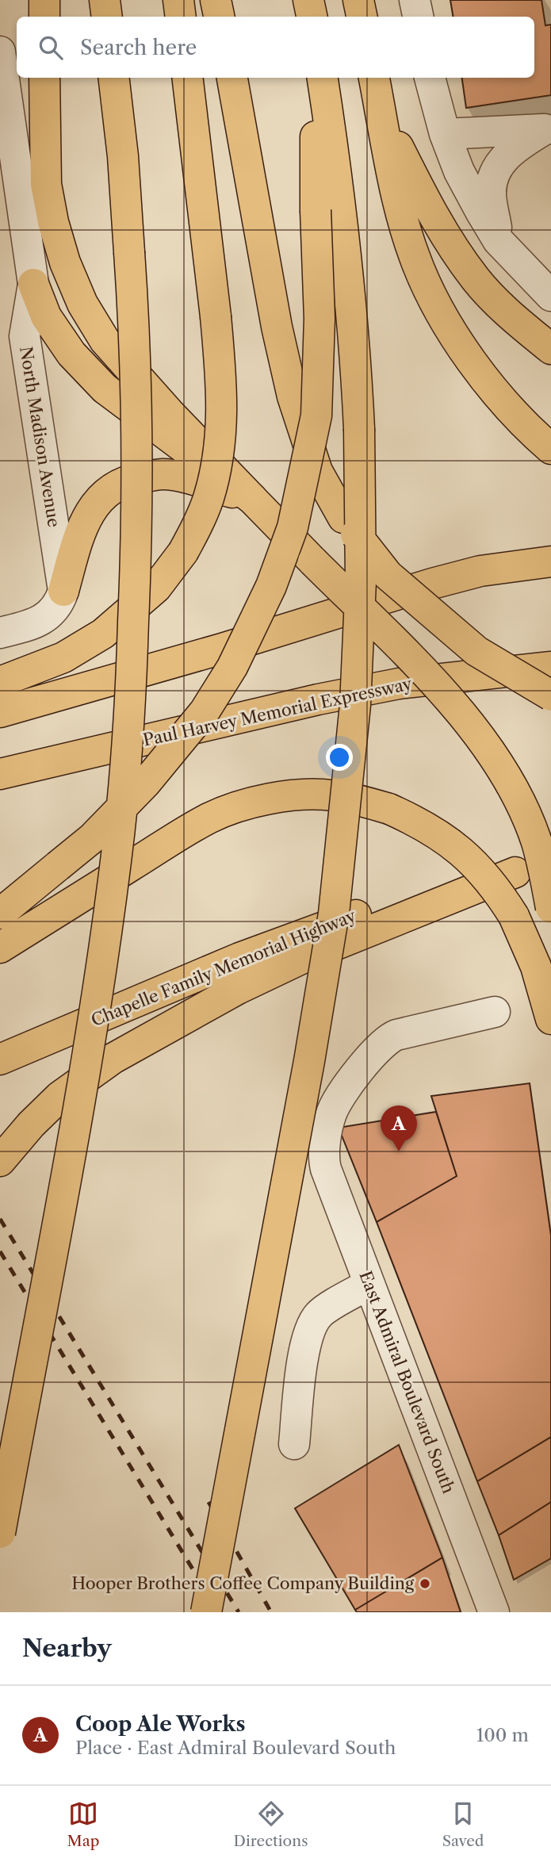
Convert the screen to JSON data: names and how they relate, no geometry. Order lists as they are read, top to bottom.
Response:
{
  "streets": {
    "main road": ["Paul Harvey Memorial Expressway", "Chapelle Family Memorial Highway"],
    "street": ["North Madison Avenue", "East Admiral Boulevard South"]
  },
  "places": ["Hooper Brothers Coffee Company Building"],
  "page": {
    "search": "Search here",
    "pins": "A",
    "heading": "Nearby",
    "list": [
      {
        "mark": "A",
        "name": "Coop Ale Works",
        "note": "Place · East Admiral Boulevard South",
        "value": "100 m"
      }
    ],
    "nav": ["Map", "Directions", "Saved"]
  }
}
